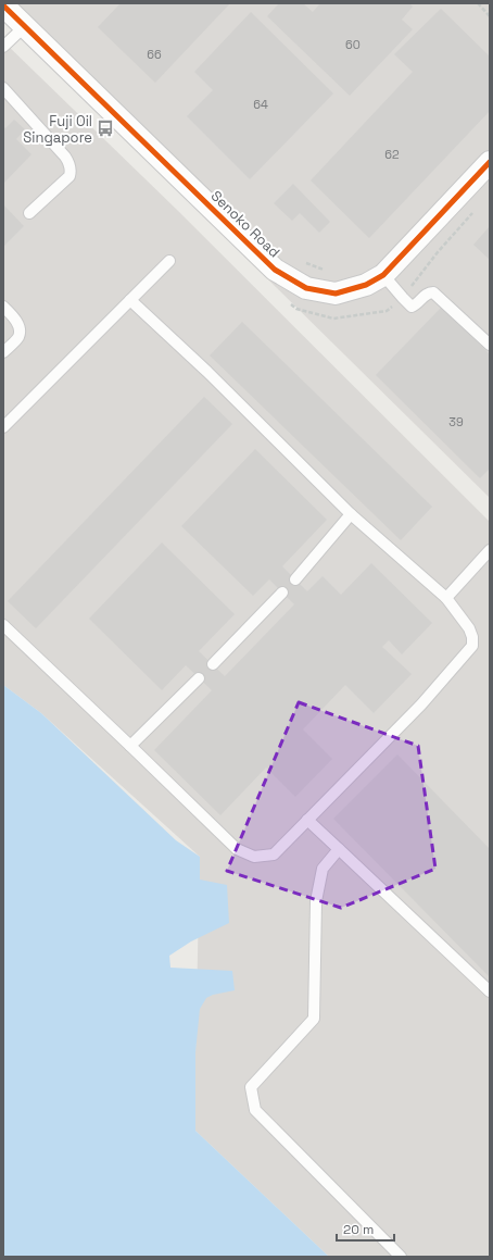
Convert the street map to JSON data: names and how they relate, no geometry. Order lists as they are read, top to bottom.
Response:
{
  "streets": {
    "street": ["Senoko Road"]
  },
  "places": {
    "bus stop": ["Fuji Oil Singapore"]
  },
  "house_numbers": [
    "60",
    "66",
    "64",
    "62",
    "39"
  ],
  "scale_bar": "20 m"
}
